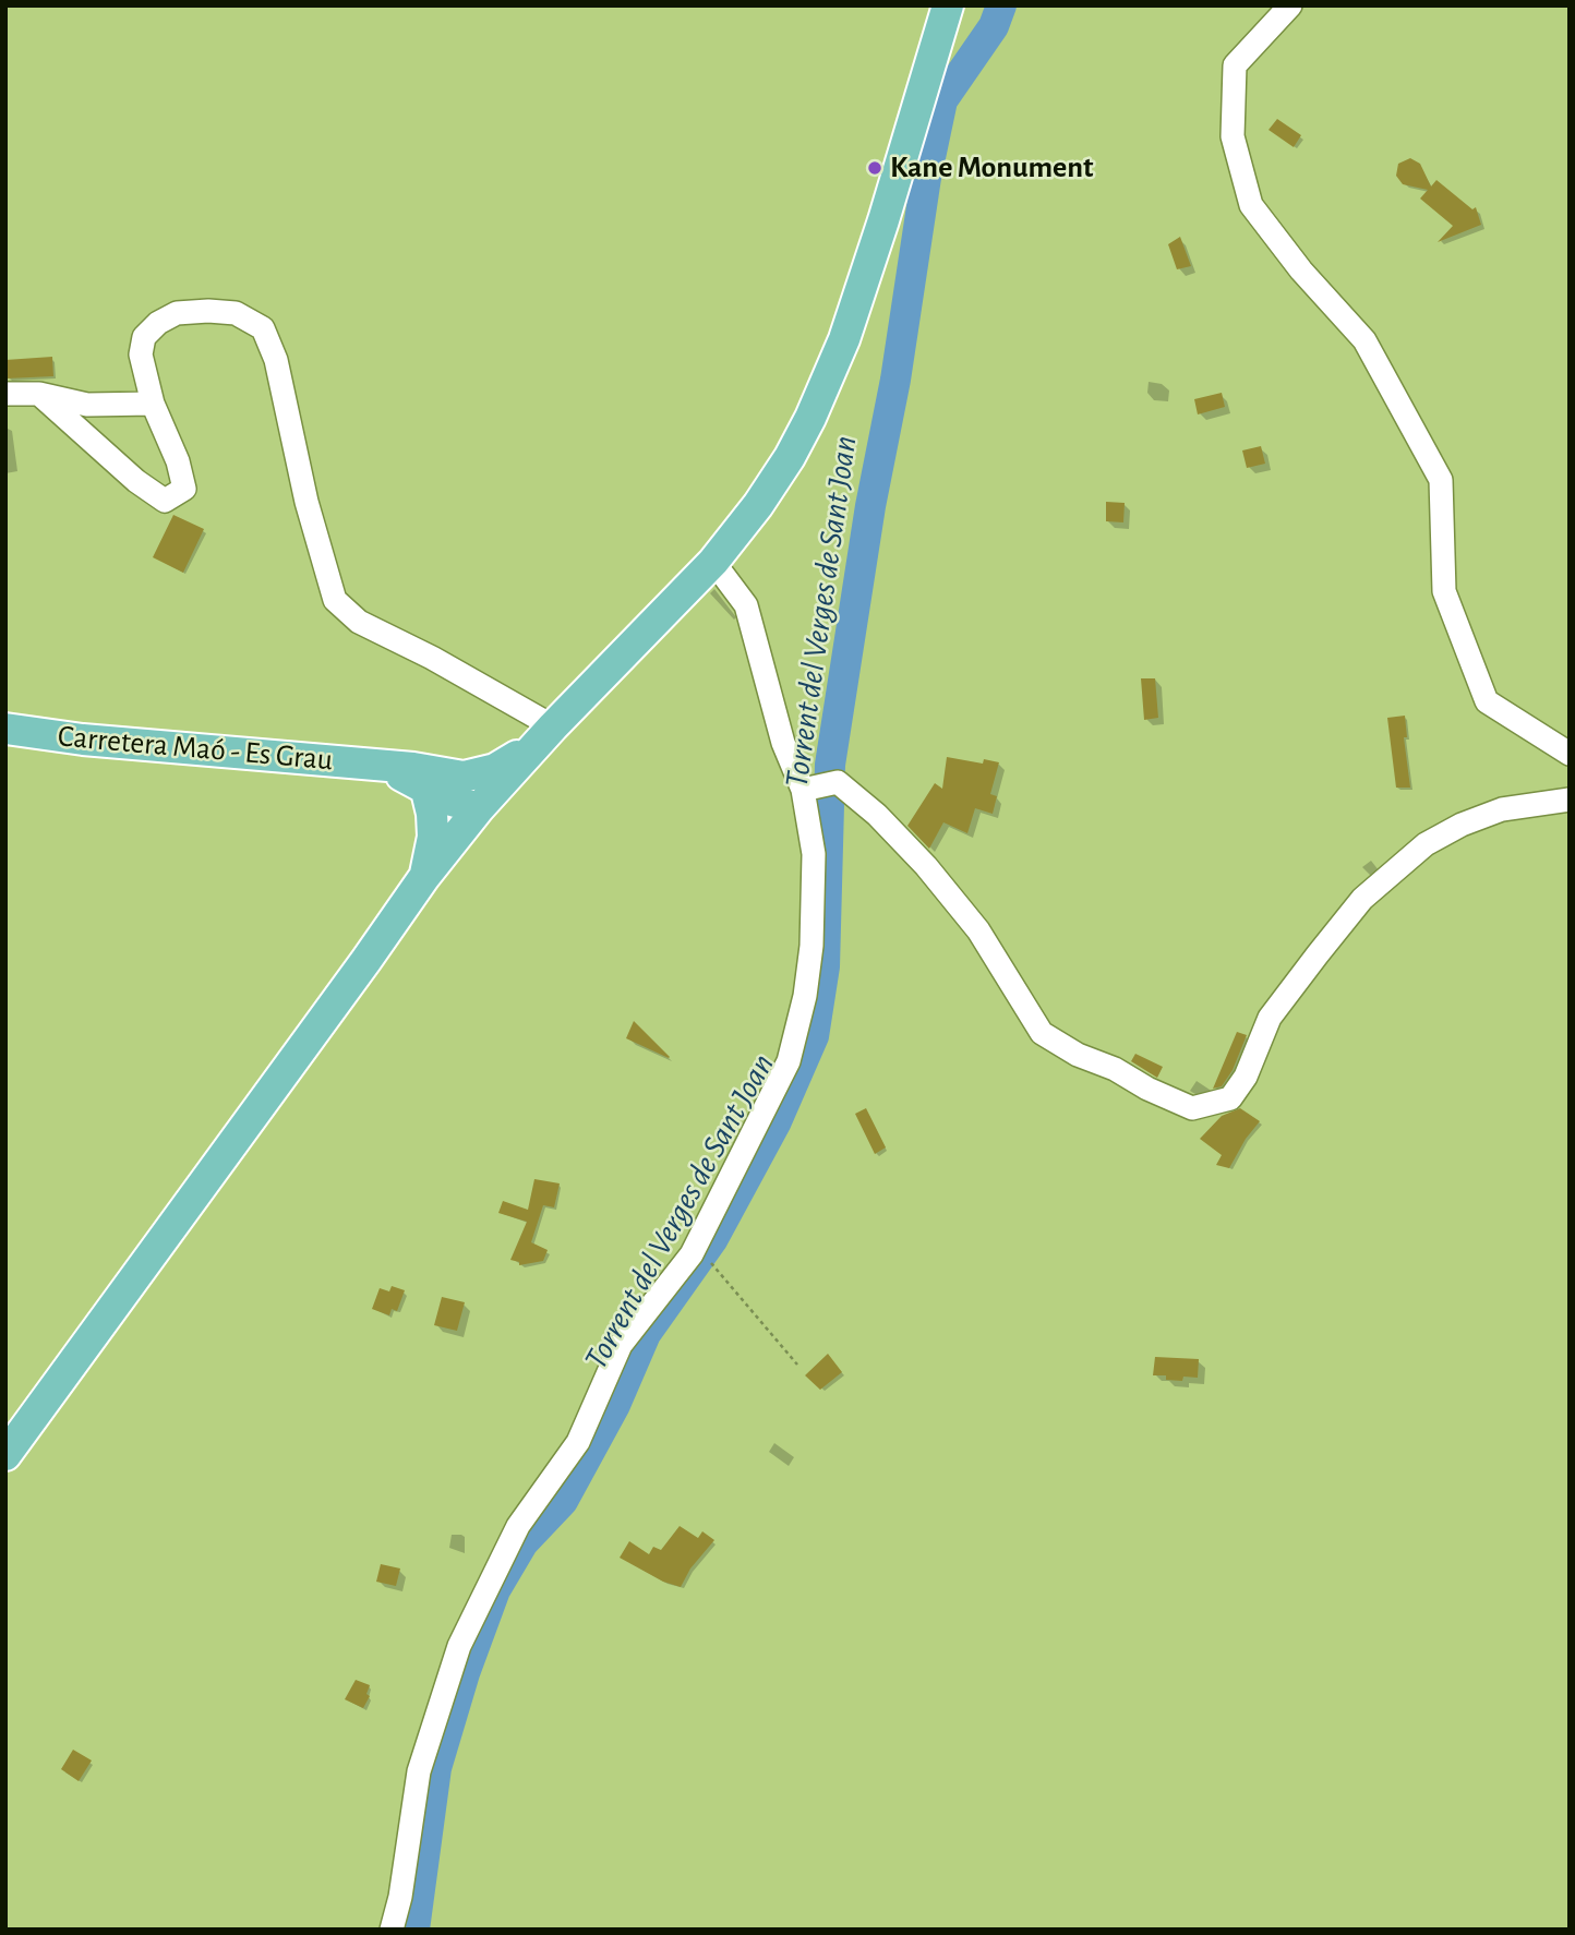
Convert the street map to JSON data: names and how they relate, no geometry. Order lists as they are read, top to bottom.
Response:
{
  "streets": {
    "main road": ["Carretera Maó - Es Grau"]
  },
  "water": ["Torrent del Verges de Sant Joan"],
  "places": ["Kane Monument"]
}
